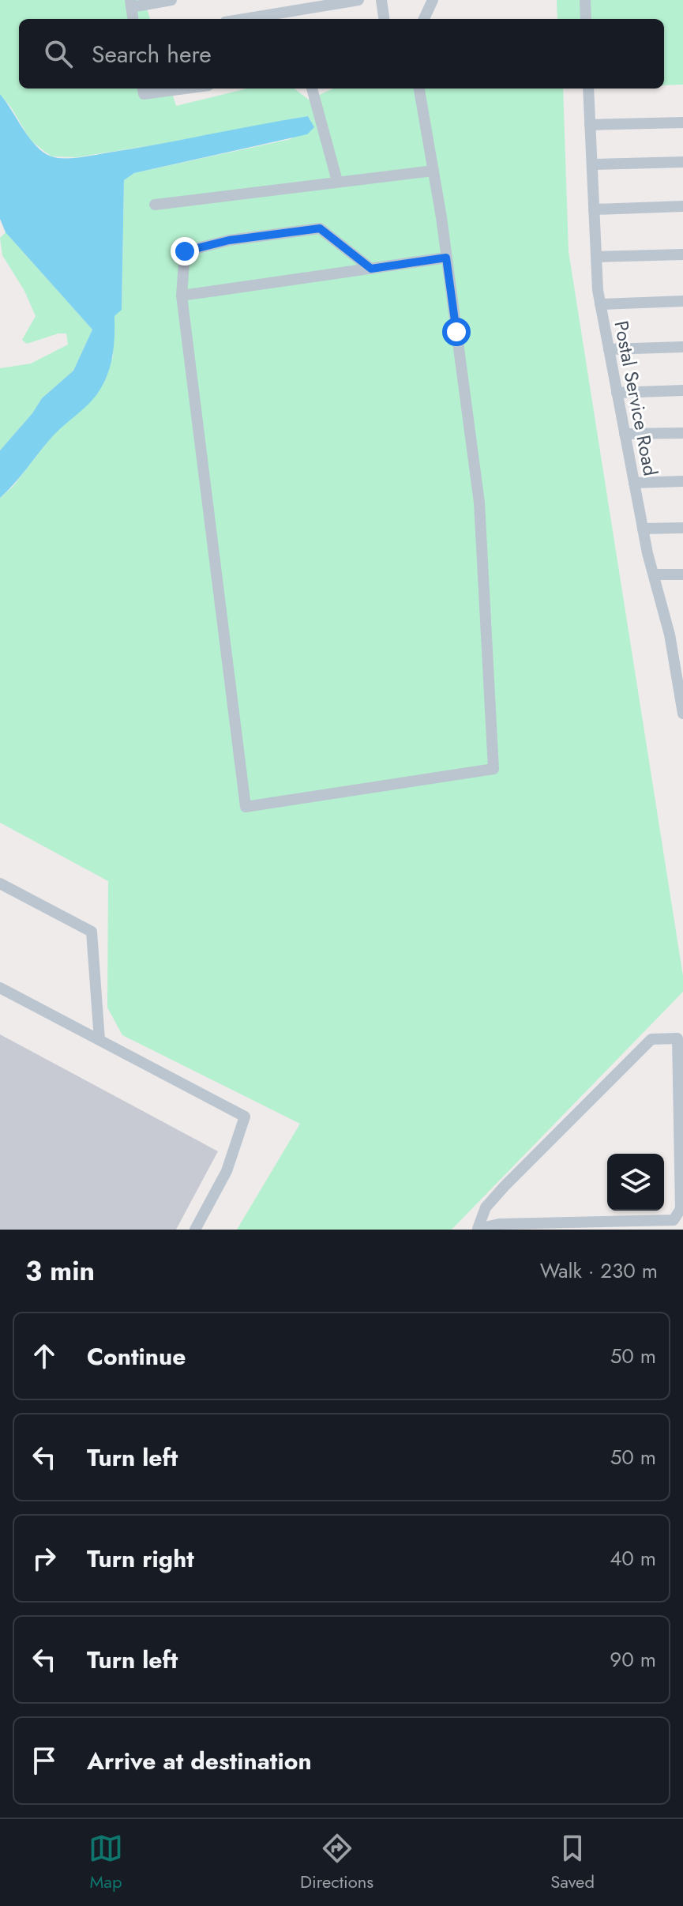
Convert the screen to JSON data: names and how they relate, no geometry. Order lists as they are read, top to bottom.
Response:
{
  "streets": {
    "street": ["Postal Service Road"]
  },
  "page": {
    "search": "Search here",
    "heading": ["3 min", "Walk · 230 m"],
    "list": [
      ["Continue", "50 m"],
      ["Turn left", "50 m"],
      ["Turn right", "40 m"],
      ["Turn left", "90 m"],
      "Arrive at destination"
    ],
    "nav": ["Map", "Directions", "Saved"]
  }
}
